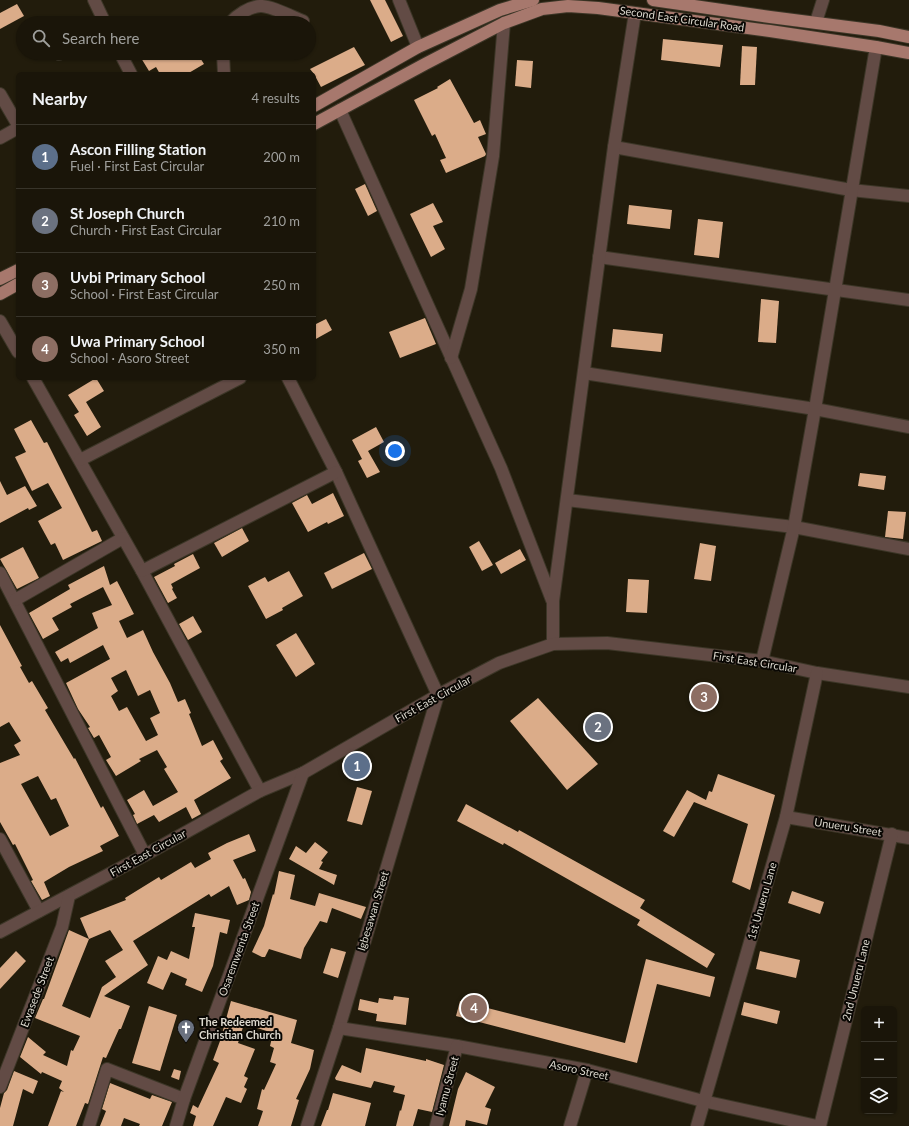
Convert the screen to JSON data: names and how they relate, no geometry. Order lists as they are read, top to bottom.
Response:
{
  "streets": {
    "main road": ["Second East Circular Road"],
    "street": [
      "First East Circular",
      "Unueru Street",
      "1st Unueru Lane",
      "Igbesawan Street",
      "Osaremwenta Street",
      "2nd Unueru Lane",
      "Ewasede Street",
      "Asoro Street",
      "Iyamu Street"
    ]
  },
  "crossings": [
    ["First East Circular", "1st Unueru Lane"],
    ["First East Circular", "Igbesawan Street"],
    ["First East Circular", "Osaremwenta Street"],
    ["First East Circular", "Ewasede Street"],
    ["Unueru Street", "1st Unueru Lane"],
    ["Unueru Street", "2nd Unueru Lane"],
    ["1st Unueru Lane", "Asoro Street"],
    ["Igbesawan Street", "Asoro Street"],
    ["Asoro Street", "Iyamu Street"]
  ],
  "places": {
    "church": ["The Redeemed Christian Church"]
  },
  "page": {
    "search": "Search here",
    "heading": ["Nearby", "4 results"],
    "list": [
      {
        "mark": "1",
        "name": "Ascon Filling Station",
        "note": "Fuel · First East Circular",
        "value": "200 m"
      },
      {
        "mark": "2",
        "name": "St Joseph Church",
        "note": "Church · First East Circular",
        "value": "210 m"
      },
      {
        "mark": "3",
        "name": "Uvbi Primary School",
        "note": "School · First East Circular",
        "value": "250 m"
      },
      {
        "mark": "4",
        "name": "Uwa Primary School",
        "note": "School · Asoro Street",
        "value": "350 m"
      }
    ],
    "pins": [
      "3",
      "2",
      "1",
      "4"
    ],
    "map_buttons": ["+", "−"]
  }
}
